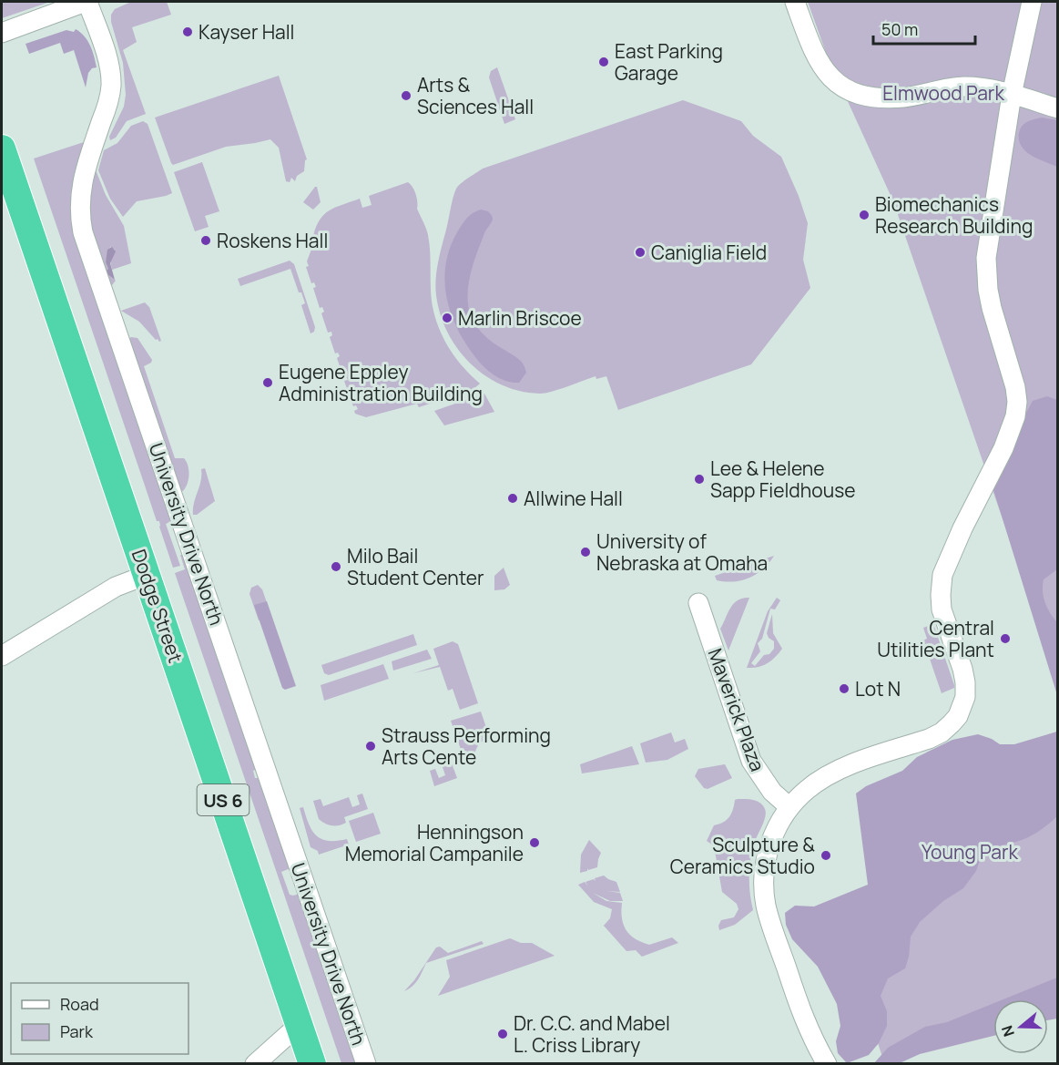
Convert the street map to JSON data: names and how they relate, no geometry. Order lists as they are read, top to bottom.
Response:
{
  "streets": {
    "highway": ["Dodge Street", "US 6"],
    "street": ["University Drive North", "Maverick Plaza"]
  },
  "parks": ["Elmwood Park", "Young Park"],
  "places": [
    "Kayser Hall",
    "East Parking Garage",
    "Arts & Sciences Hall",
    "Biomechanics Research Building",
    "Roskens Hall",
    "Caniglia Field",
    "Marlin Briscoe",
    "Eugene Eppley Administration Building",
    "Lee & Helene Sapp Fieldhouse",
    "Allwine Hall",
    "University of Nebraska at Omaha",
    "Milo Bail Student Center",
    "Central Utilities Plant",
    "Lot N",
    "Strauss Performing Arts Cente",
    "Henningson Memorial Campanile",
    "Sculpture & Ceramics Studio",
    "Dr. C.C. and Mabel L. Criss Library"
  ],
  "legend": ["Road", "Park"],
  "scale_bar": "50 m",
  "north": "left"
}
